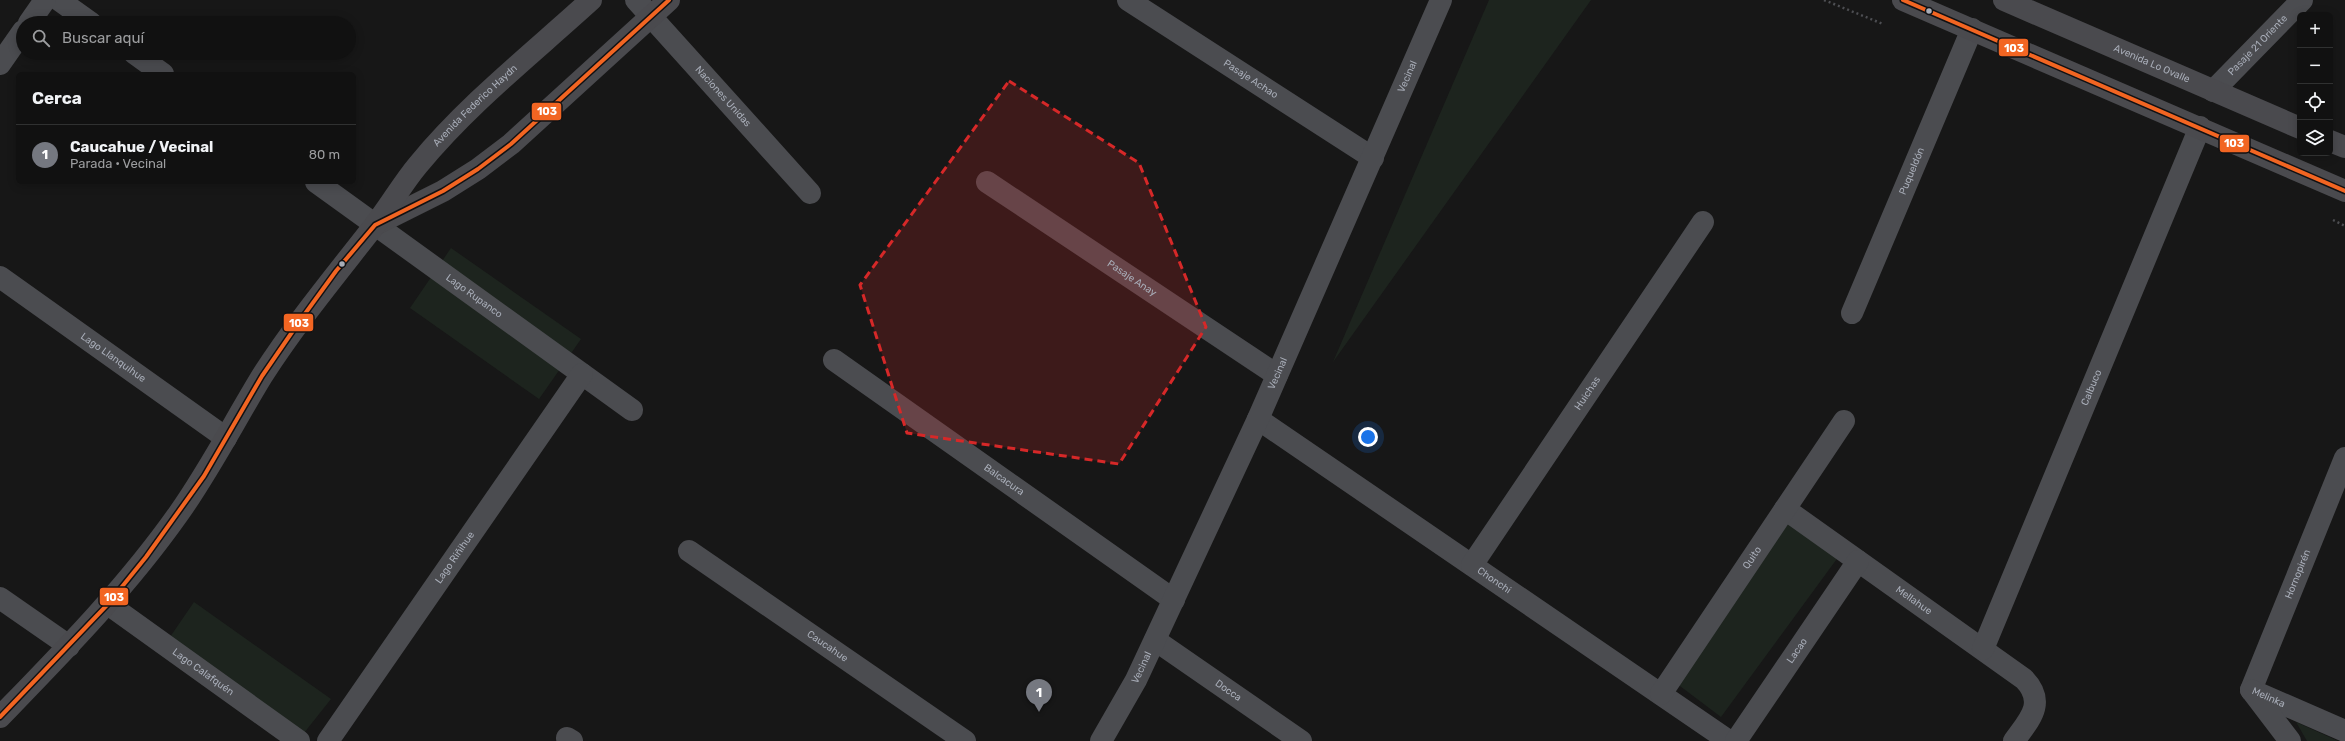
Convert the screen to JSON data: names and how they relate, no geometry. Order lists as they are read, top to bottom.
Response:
{
  "streets": {
    "street": [
      "Pasaje 21 Oriente",
      "Avenida Lo Ovalle",
      "Vecinal",
      "Pasaje Achao",
      "Naciones Unidas",
      "Avenida Federico Haydn",
      "Puqueldón",
      "Pasaje Anay",
      "Lago Rupanco",
      "Lago Llanquihue",
      "Calbuco",
      "Huichas",
      "Balcacura",
      "Lago Riñihue",
      "Quito",
      "Hornopirén",
      "Chonchi",
      "Mellahue",
      "Caucahue",
      "Lacao",
      "Lago Calafquén",
      "Docca",
      "Melinka"
    ]
  },
  "crossings": [
    ["Pasaje 21 Oriente", "Avenida Lo Ovalle"],
    ["Vecinal", "Pasaje Achao"],
    ["Vecinal", "Pasaje Anay"],
    ["Vecinal", "Balcacura"],
    ["Vecinal", "Chonchi"],
    ["Vecinal", "Docca"],
    ["Naciones Unidas", "Avenida Federico Haydn"],
    ["Avenida Federico Haydn", "Lago Rupanco"],
    ["Avenida Federico Haydn", "Lago Llanquihue"],
    ["Avenida Federico Haydn", "Lago Calafquén"],
    ["Lago Rupanco", "Lago Riñihue"],
    ["Calbuco", "Mellahue"],
    ["Huichas", "Chonchi"],
    ["Quito", "Chonchi"],
    ["Quito", "Mellahue"],
    ["Hornopirén", "Melinka"],
    ["Mellahue", "Lacao"]
  ],
  "lines": ["transit line 103"],
  "page": {
    "map_buttons": ["+", "−"],
    "search": "Buscar aquí",
    "heading": "Cerca",
    "list": [
      {
        "mark": "1",
        "name": "Caucahue / Vecinal",
        "note": "Parada · Vecinal",
        "value": "80 m"
      }
    ],
    "pins": "1"
  }
}
